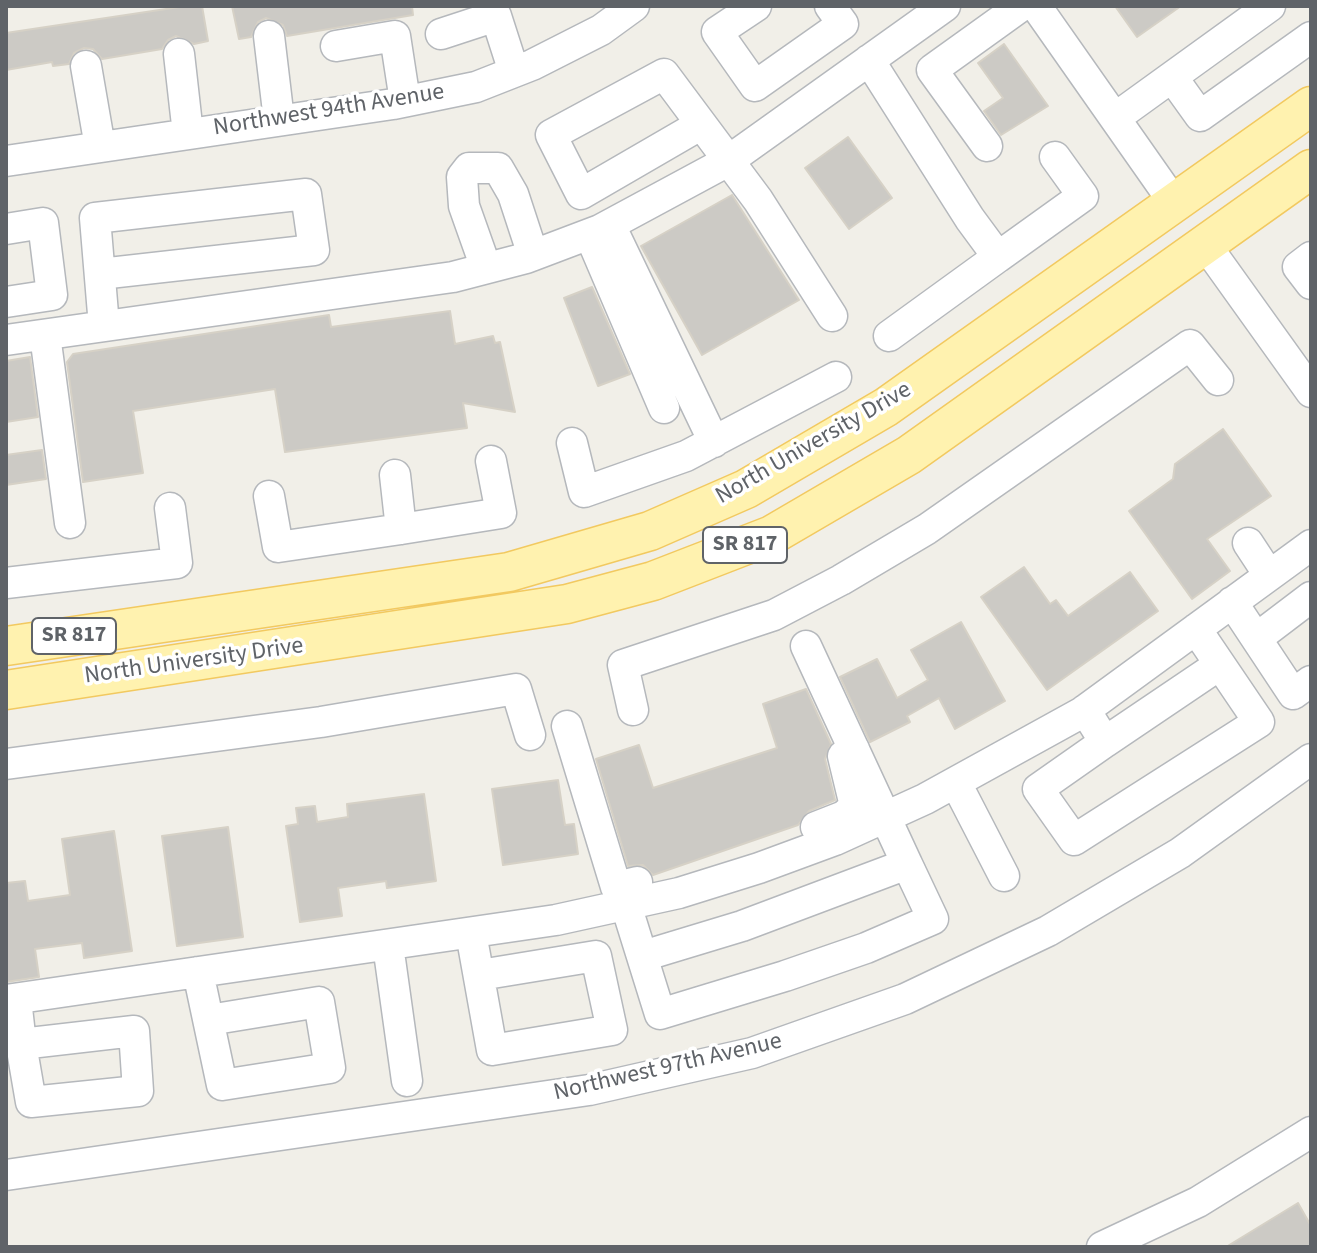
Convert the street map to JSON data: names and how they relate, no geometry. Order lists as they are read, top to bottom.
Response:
{
  "streets": {
    "main road": ["North University Drive", "SR 817"],
    "street": ["Northwest 94th Avenue", "Northwest 97th Avenue"]
  }
}
